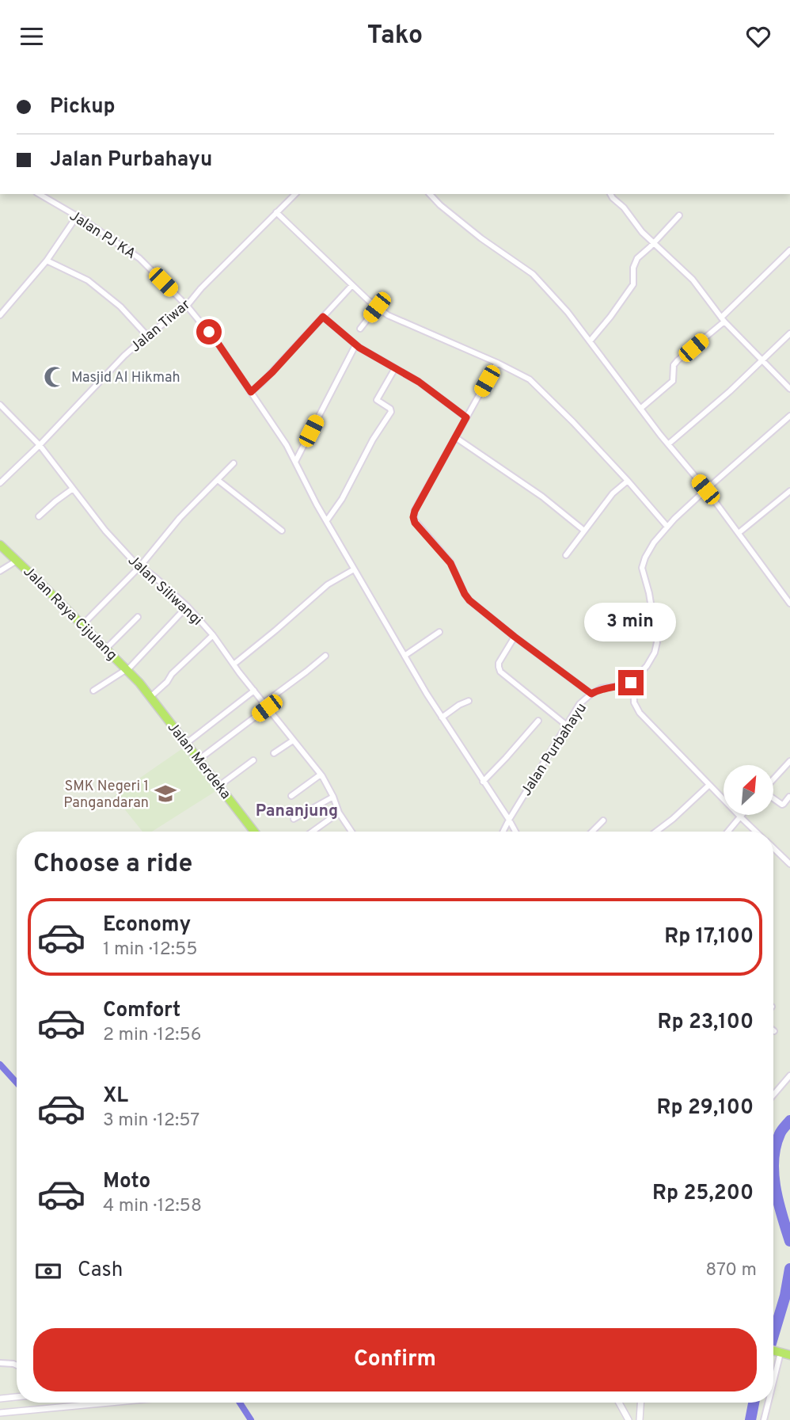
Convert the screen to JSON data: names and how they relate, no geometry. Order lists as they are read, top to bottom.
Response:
{
  "streets": {
    "highway": ["Jalan Raya Cijulang", "Jalan Merdeka"],
    "street": [
      "Jalan PJ KA",
      "Jalan Tiwar",
      "Jalan Siliwangi",
      "Jalan Purbahayu"
    ]
  },
  "crossings": [
    ["Jalan PJ KA", "Jalan Tiwar"],
    ["Jalan PJ KA", "Jalan Purbahayu"],
    ["Jalan Tiwar", "Jalan Siliwangi"],
    ["Jalan Raya Cijulang", "Jalan Merdeka"]
  ],
  "districts": ["Pananjung"],
  "places": {
    "mosque": ["Masjid Al Hikmah"],
    "school or university": ["SMK Negeri 1 Pangandaran"]
  },
  "north": "top right",
  "page": {
    "header": "Tako",
    "banner": ["Pickup", "Jalan Purbahayu"],
    "bubble": "3 min",
    "heading": "Choose a ride",
    "list": [
      {
        "name": "Economy",
        "note": "1 min · 12:55",
        "value": "Rp 17,100"
      },
      {
        "name": "Comfort",
        "note": "2 min · 12:56",
        "value": "Rp 23,100"
      },
      {
        "name": "XL",
        "note": "3 min · 12:57",
        "value": "Rp 29,100"
      },
      {
        "name": "Moto",
        "note": "4 min · 12:58",
        "value": "Rp 25,200"
      }
    ],
    "pay": ["Cash", "870 m"],
    "buttons": "Confirm"
  }
}
